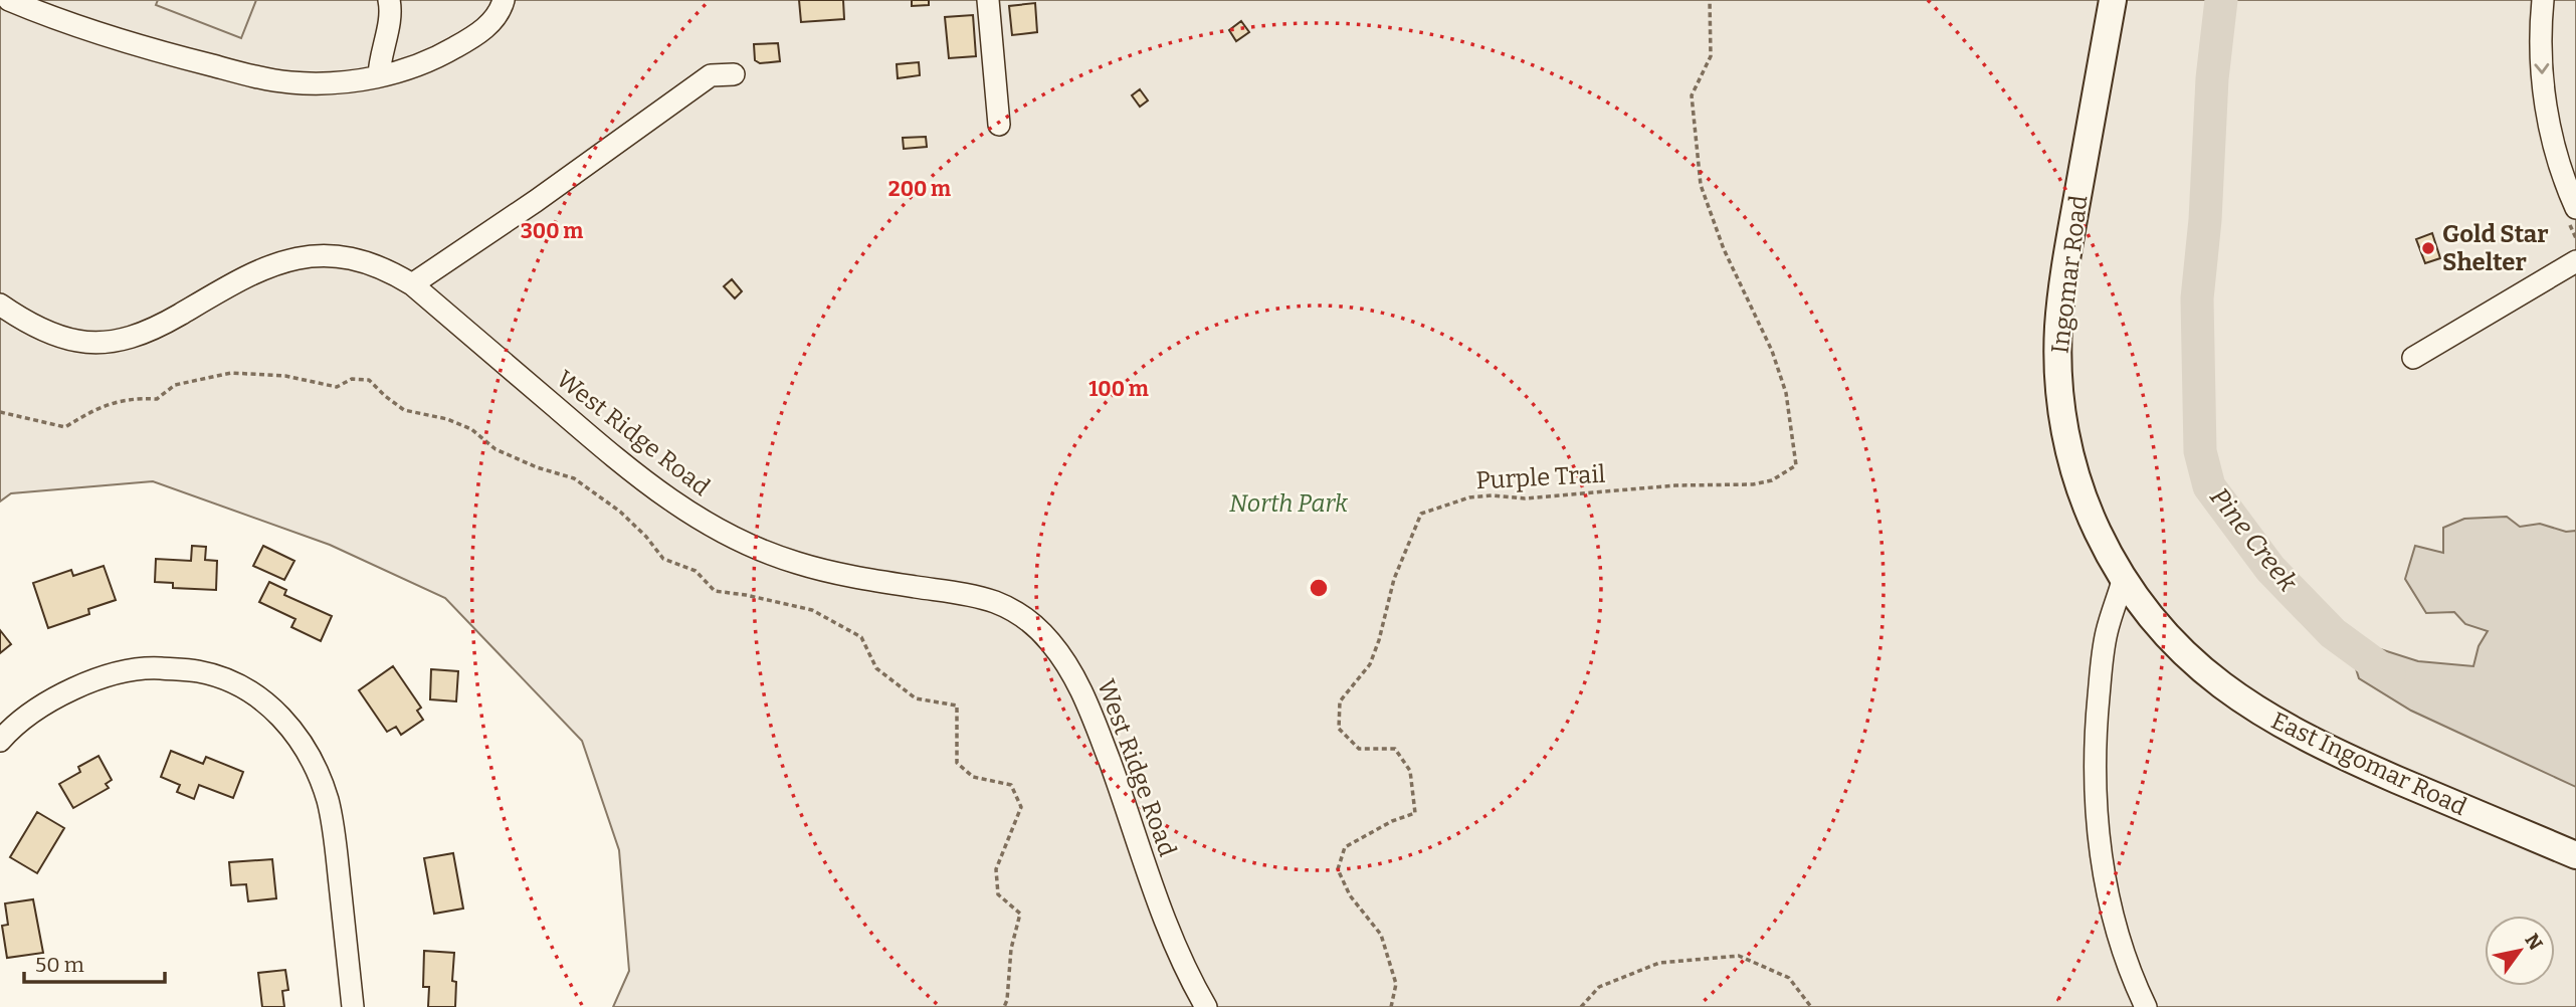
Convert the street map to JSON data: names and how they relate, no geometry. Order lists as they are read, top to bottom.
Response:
{
  "streets": {
    "main road": ["Ingomar Road", "East Ingomar Road"],
    "street": ["West Ridge Road"],
    "path": ["Purple Trail"]
  },
  "crossings": [
    ["Ingomar Road", "East Ingomar Road"]
  ],
  "water": ["Pine Creek"],
  "parks": ["North Park"],
  "places": ["Gold Star Shelter"],
  "scale_bar": "50 m",
  "north": "top right",
  "rings": ["200 m", "300 m", "100 m"]
}
